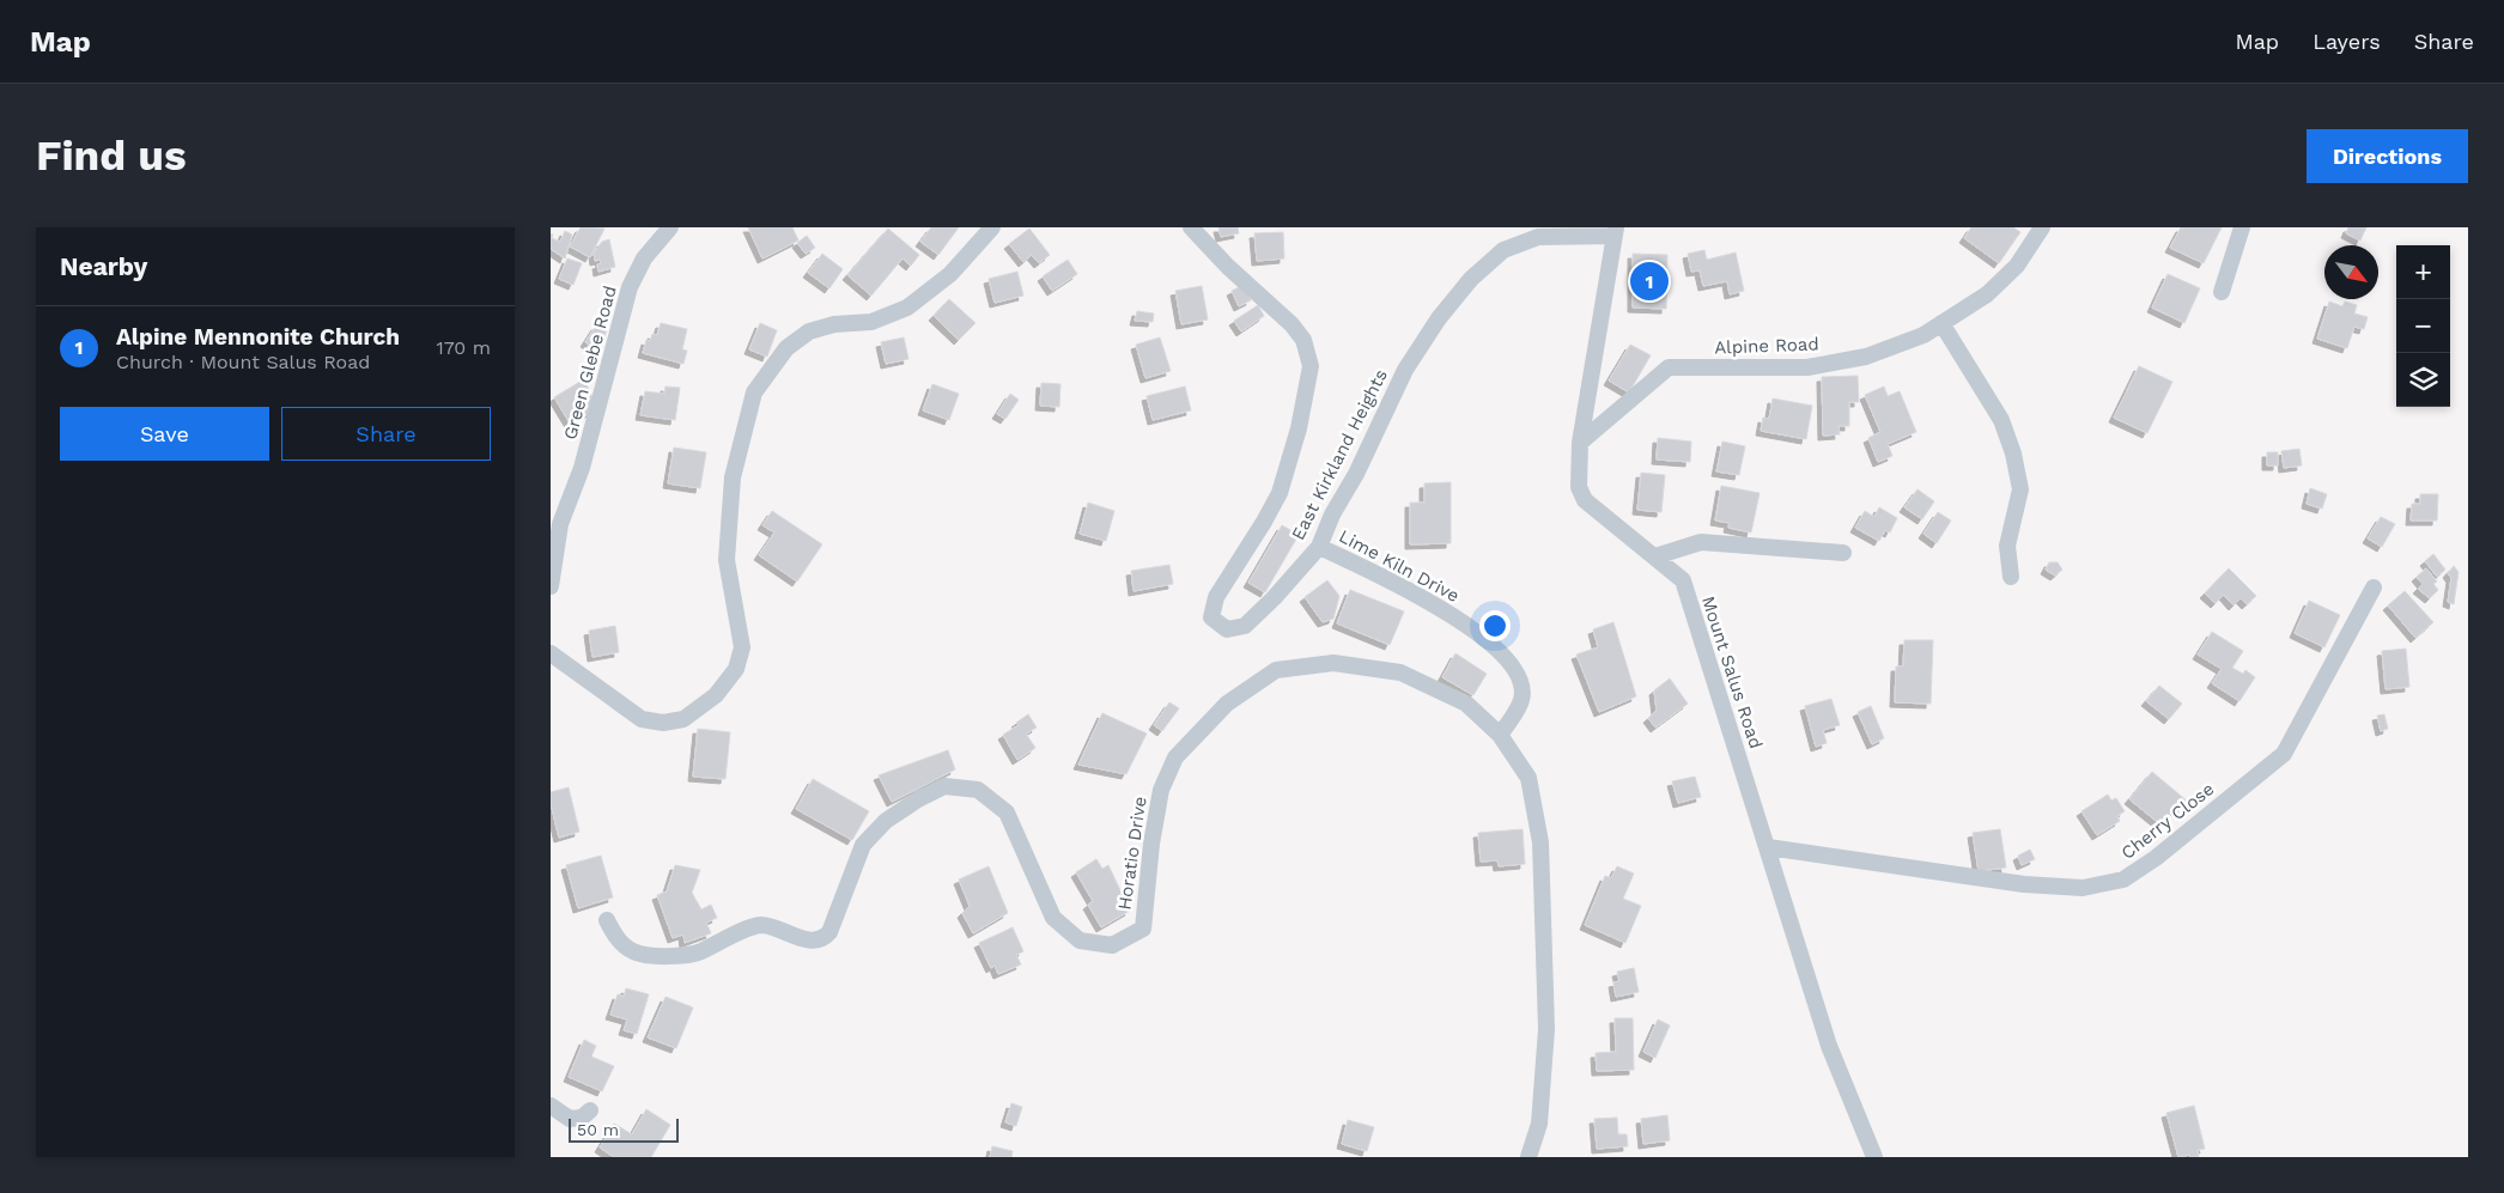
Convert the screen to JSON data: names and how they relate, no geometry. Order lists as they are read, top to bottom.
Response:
{
  "streets": {
    "street": [
      "Alpine Road",
      "Green Glebe Road",
      "East Kirkland Heights",
      "Lime Kiln Drive",
      "Mount Salus Road",
      "Cherry Close",
      "Horatio Drive"
    ]
  },
  "crossings": [
    ["Alpine Road", "Mount Salus Road"],
    ["East Kirkland Heights", "Lime Kiln Drive"],
    ["East Kirkland Heights", "Mount Salus Road"],
    ["Lime Kiln Drive", "Horatio Drive"],
    ["Mount Salus Road", "Cherry Close"]
  ],
  "scale_bar": "50 m",
  "north": "bottom right",
  "page": {
    "header": "Map",
    "nav": ["Map", "Layers", "Share"],
    "buttons": [
      "Directions",
      ["Save", "Share"]
    ],
    "title": "Find us",
    "heading": "Nearby",
    "map_buttons": ["+", "−"],
    "pins": "1",
    "list": [
      {
        "mark": "1",
        "name": "Alpine Mennonite Church",
        "note": "Church · Mount Salus Road",
        "value": "170 m"
      }
    ],
    "scale": "50 m"
  }
}
